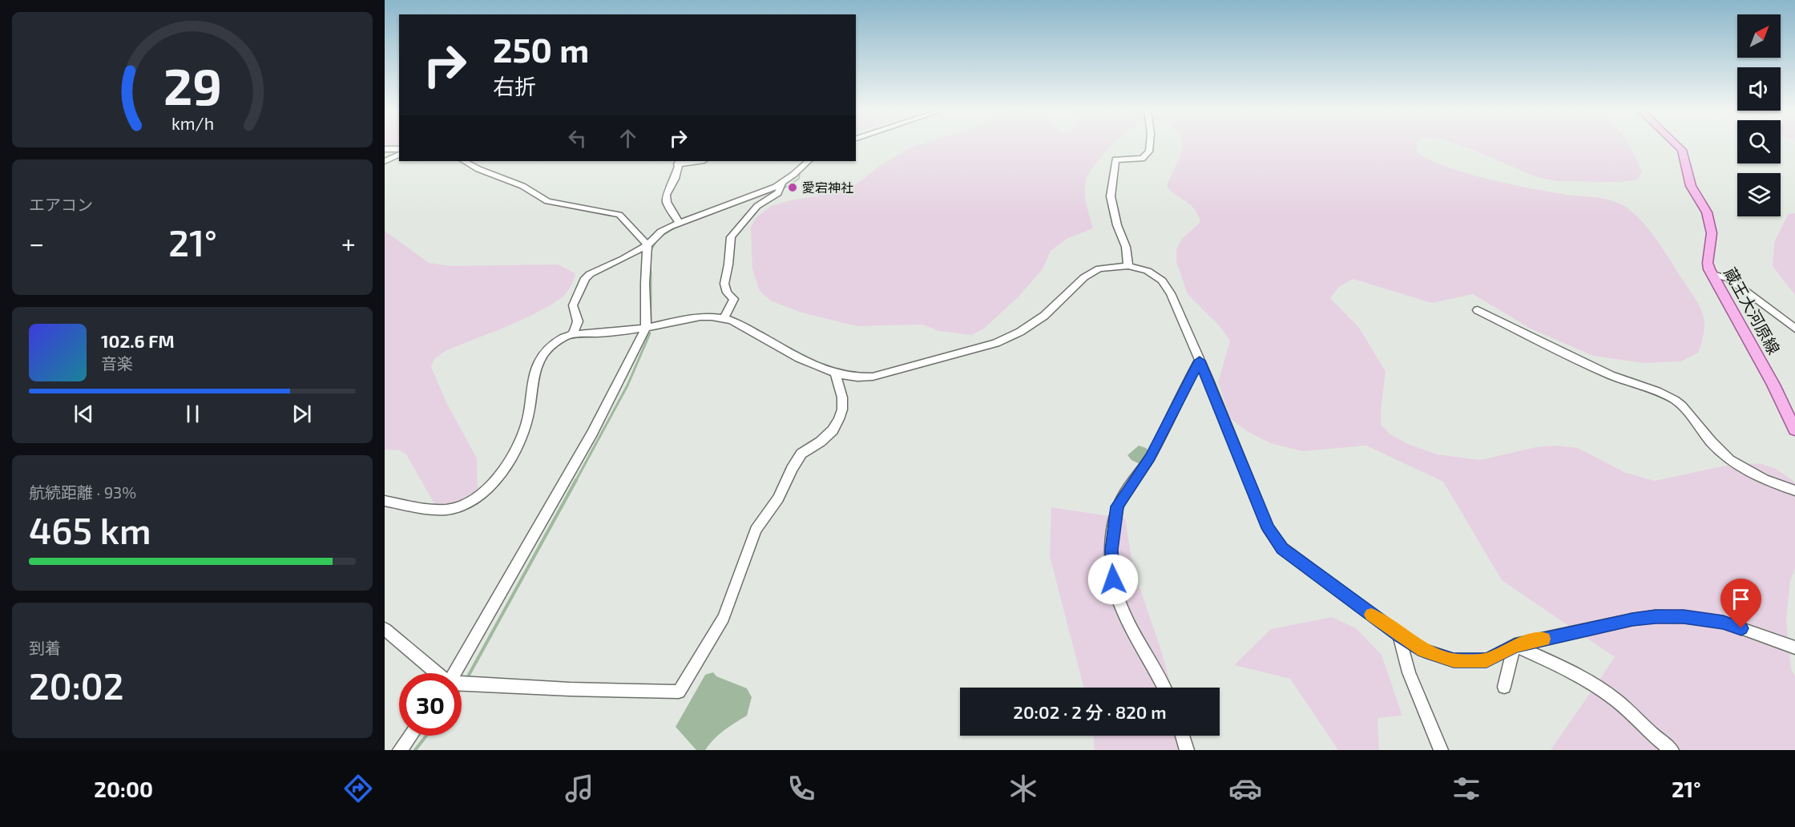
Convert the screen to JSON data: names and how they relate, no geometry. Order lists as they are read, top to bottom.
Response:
{
  "streets": {
    "main road": ["蔵王大河原線"]
  },
  "places": ["愛宕神社"],
  "north": "top right",
  "page": {
    "turn": ["250 m", "右折"],
    "tile": [
      "エアコン",
      ["航続距離 · 93%", "465 km"],
      ["到着", "20:02"]
    ],
    "heat": ["−", "21°", "+"],
    "song": ["102.6 FM", "音楽"],
    "limit": "30",
    "trip": "20:02 · 2 分 · 820 m",
    "tabs": ["20:00", "21°"],
    "gauge": ["29", "km/h"]
  }
}
